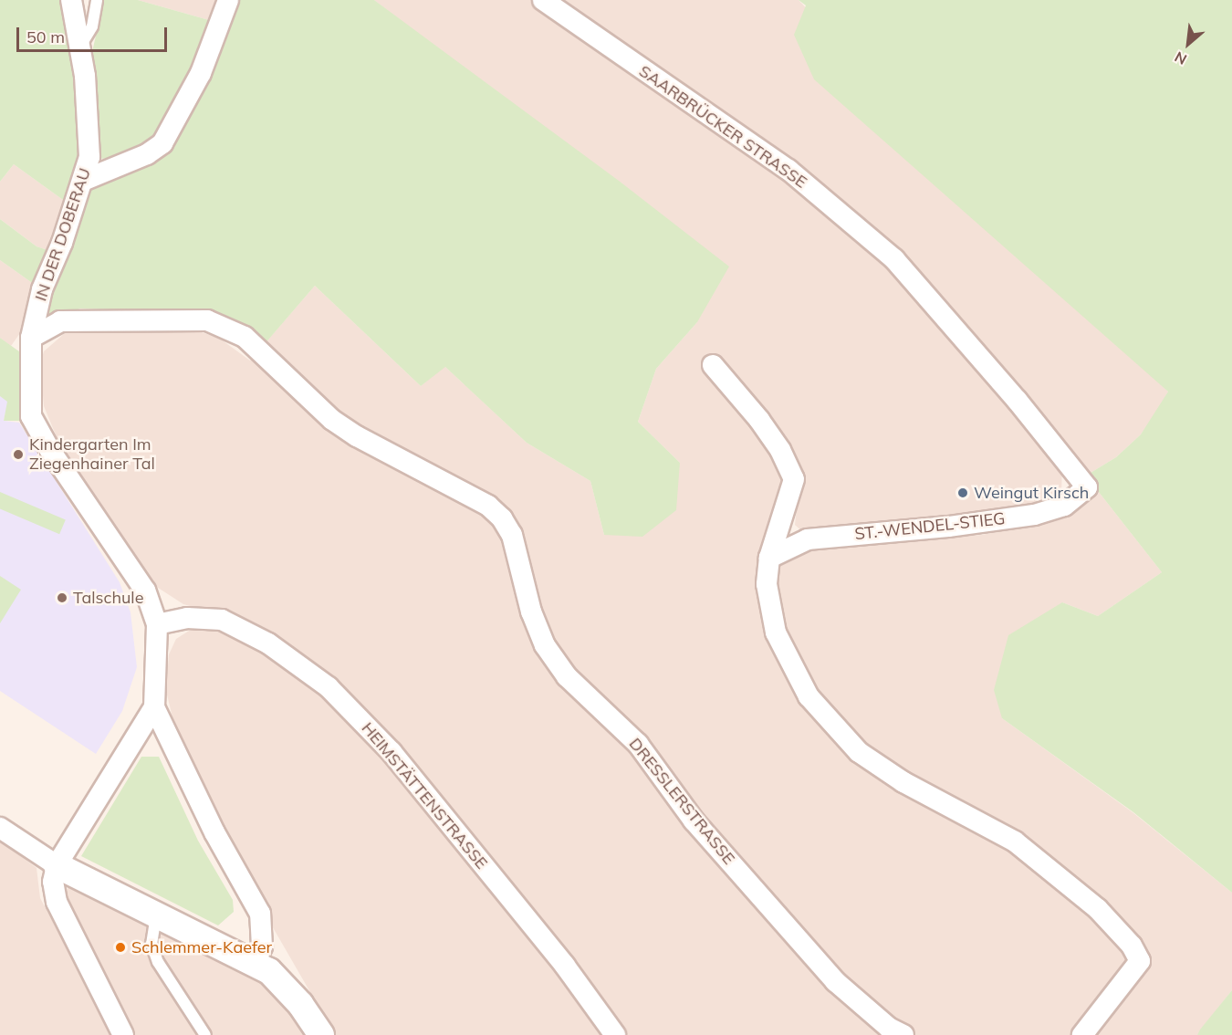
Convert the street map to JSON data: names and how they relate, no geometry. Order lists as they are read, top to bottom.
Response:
{
  "streets": {
    "street": [
      "SAARBRÜCKER STRASSE",
      "IN DER DOBERAU",
      "ST.-WENDEL-STIEG",
      "HEIMSTÄTTENSTRASSE",
      "DRESSLERSTRASSE"
    ]
  },
  "crossings": [
    ["SAARBRÜCKER STRASSE", "ST.-WENDEL-STIEG"],
    ["IN DER DOBERAU", "HEIMSTÄTTENSTRASSE"],
    ["IN DER DOBERAU", "DRESSLERSTRASSE"]
  ],
  "places": [
    "Kindergarten Im Ziegenhainer Tal",
    "Weingut Kirsch",
    "Talschule",
    "Schlemmer-Kaefer"
  ],
  "scale_bar": "50 m",
  "north": "bottom left"
}
